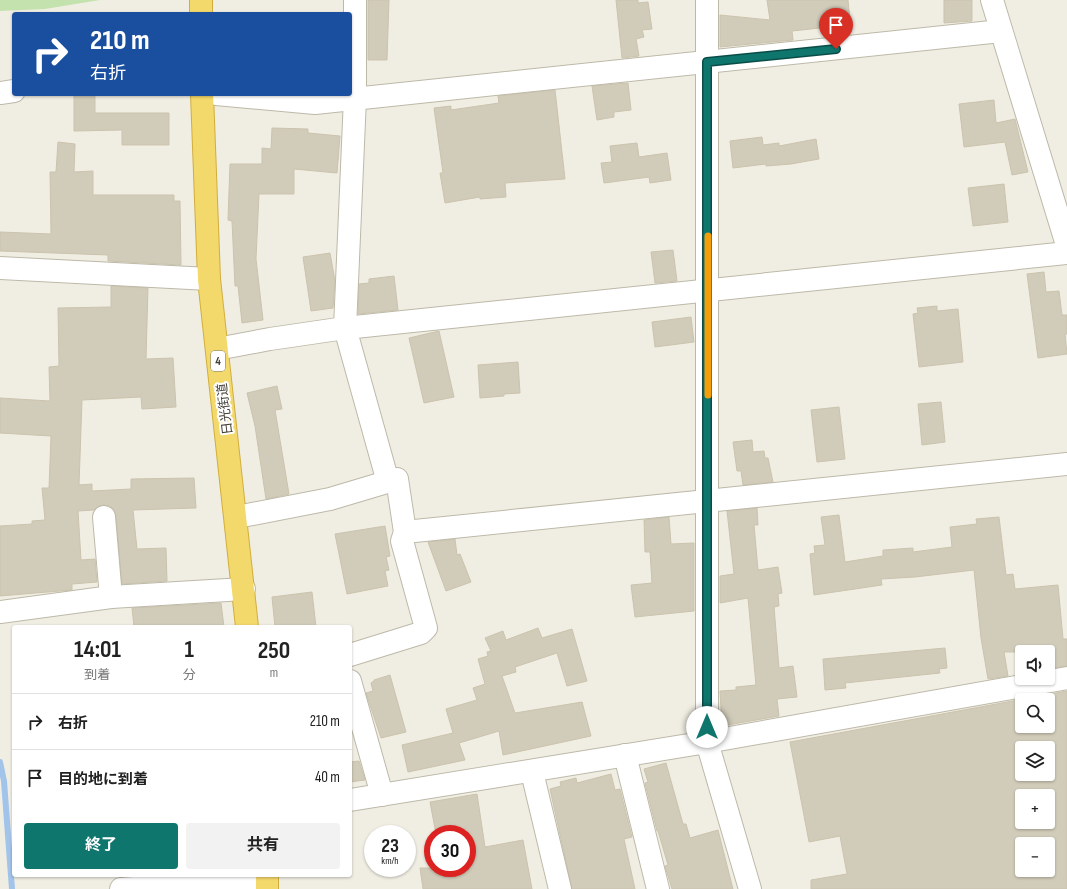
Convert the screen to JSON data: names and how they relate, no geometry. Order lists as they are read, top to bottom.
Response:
{
  "streets": {
    "highway": ["4", "日光街道"]
  },
  "page": {
    "turn": ["210 m", "右折"],
    "eta": [
      "14:01",
      "到着",
      "1",
      "分",
      "250",
      "m"
    ],
    "map_buttons": ["+", "−"],
    "list": [
      {
        "name": "右折",
        "value": "210 m"
      },
      {
        "name": "目的地に到着",
        "value": "40 m"
      }
    ],
    "buttons": ["終了", "共有"],
    "speed": "23 km/h",
    "limit": "30"
  }
}
